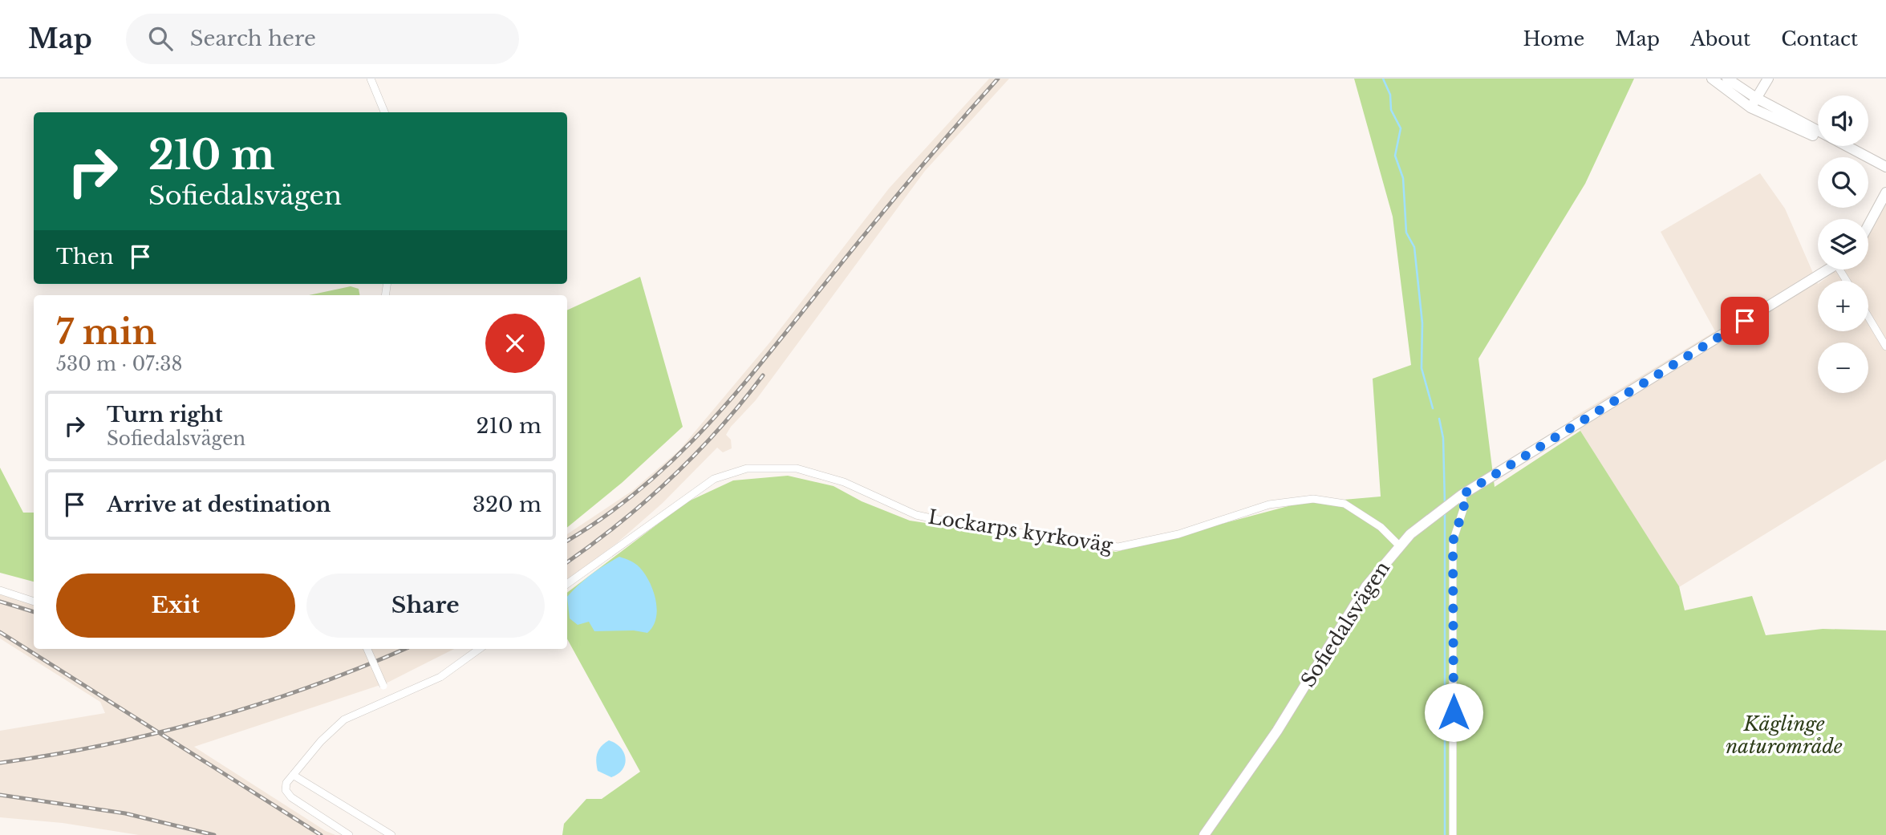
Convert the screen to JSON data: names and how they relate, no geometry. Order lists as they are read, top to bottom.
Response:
{
  "streets": {
    "main road": ["Sofiedalsvägen"],
    "street": ["Lockarps kyrkoväg"]
  },
  "crossings": [
    ["Lockarps kyrkoväg", "Sofiedalsvägen"]
  ],
  "parks": ["Käglinge naturområde"],
  "page": {
    "header": "Map",
    "search": "Search here",
    "nav": [
      "Home",
      "Map",
      "About",
      "Contact"
    ],
    "map_buttons": ["+", "−"],
    "turn": ["210 m", "Sofiedalsvägen"],
    "then": "Then",
    "heading": ["7 min", "530 m · 07:38"],
    "list": [
      {
        "name": "Turn right",
        "note": "Sofiedalsvägen",
        "value": "210 m"
      },
      {
        "name": "Arrive at destination",
        "value": "320 m"
      }
    ],
    "buttons": ["Exit", "Share"]
  }
}
